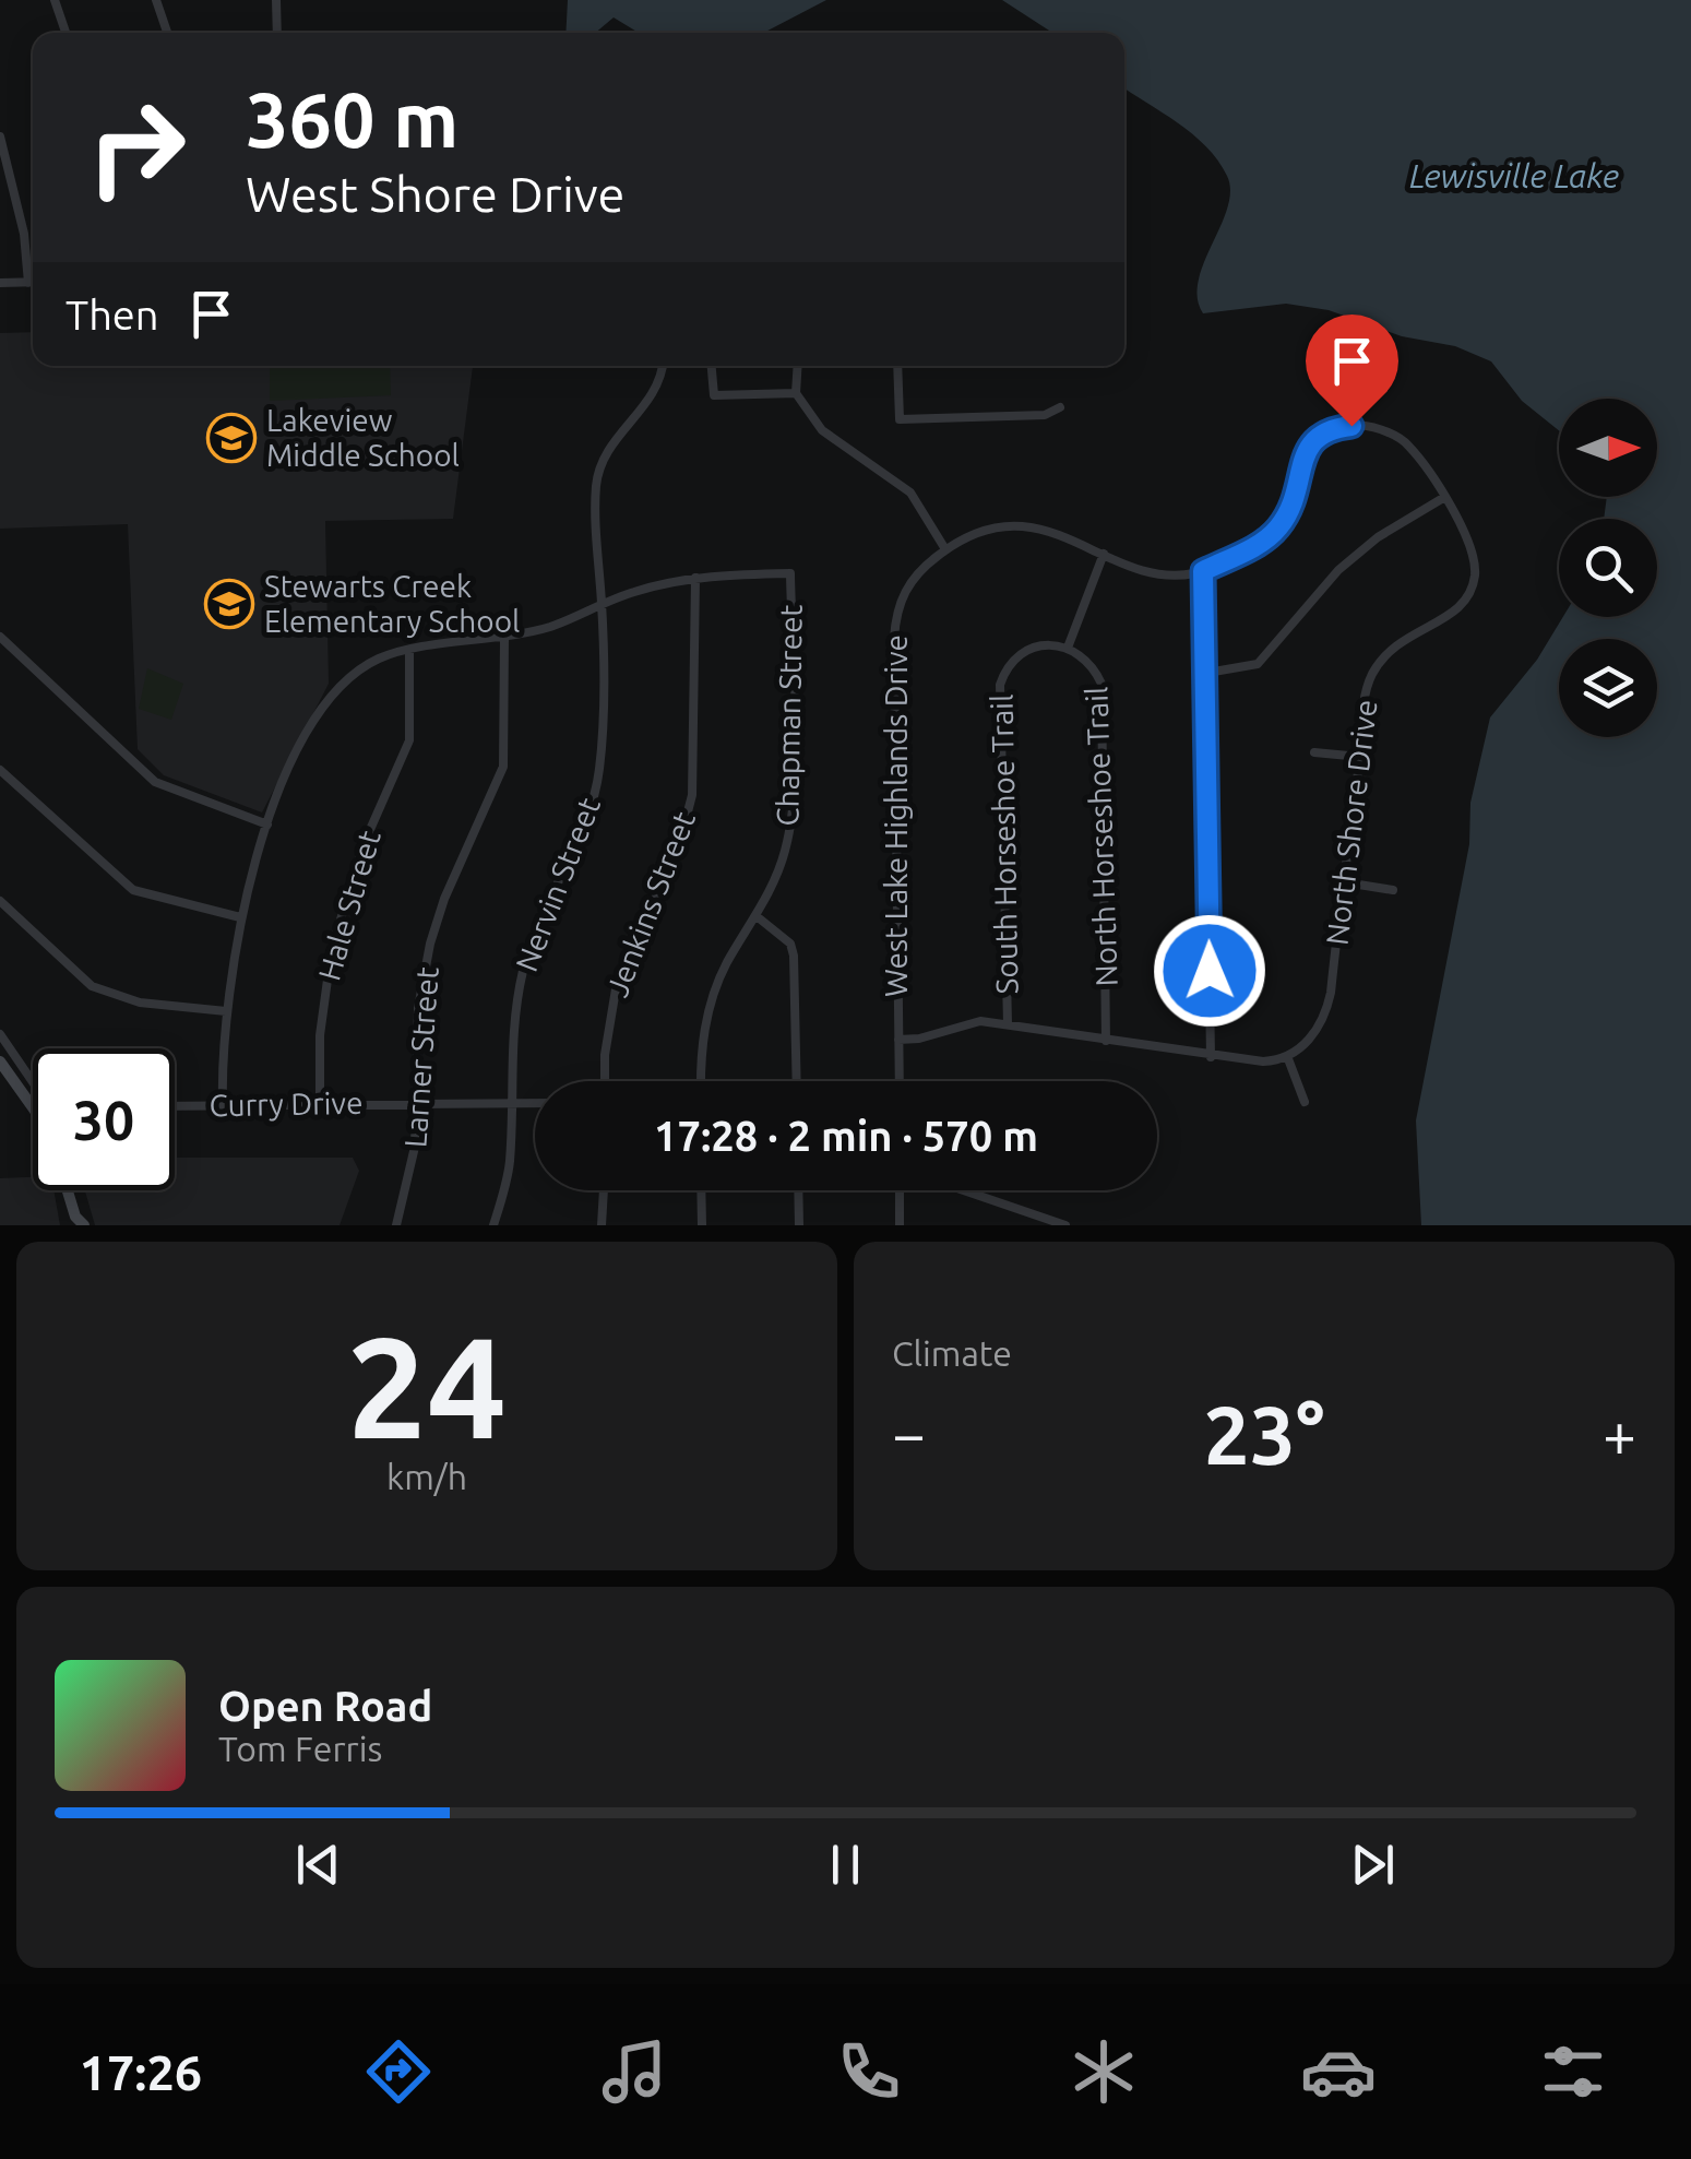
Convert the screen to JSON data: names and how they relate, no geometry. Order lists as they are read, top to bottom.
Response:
{
  "streets": {
    "street": [
      "Chapman Street",
      "West Lake Highlands Drive",
      "North Shore Drive",
      "North Horseshoe Trail",
      "South Horseshoe Trail",
      "Nervin Street",
      "Jenkins Street",
      "Hale Street",
      "Larner Street",
      "Curry Drive"
    ]
  },
  "crossings": [
    ["Chapman Street", "Jenkins Street"],
    ["North Horseshoe Trail", "South Horseshoe Trail"],
    ["Nervin Street", "Curry Drive"],
    ["Hale Street", "Curry Drive"],
    ["Larner Street", "Curry Drive"]
  ],
  "water": ["Lewisville Lake"],
  "places": {
    "school or university": ["Lakeview Middle School", "Stewarts Creek Elementary School"]
  },
  "north": "right",
  "page": {
    "turn": ["360 m", "West Shore Drive"],
    "then": "Then",
    "limit": "30",
    "trip": "17:28 · 2 min · 570 m",
    "tile": [
      ["24", "km/h"],
      "Climate"
    ],
    "heat": ["−", "23°", "+"],
    "song": ["Open Road", "Tom Ferris"],
    "tabs": "17:26"
  }
}
